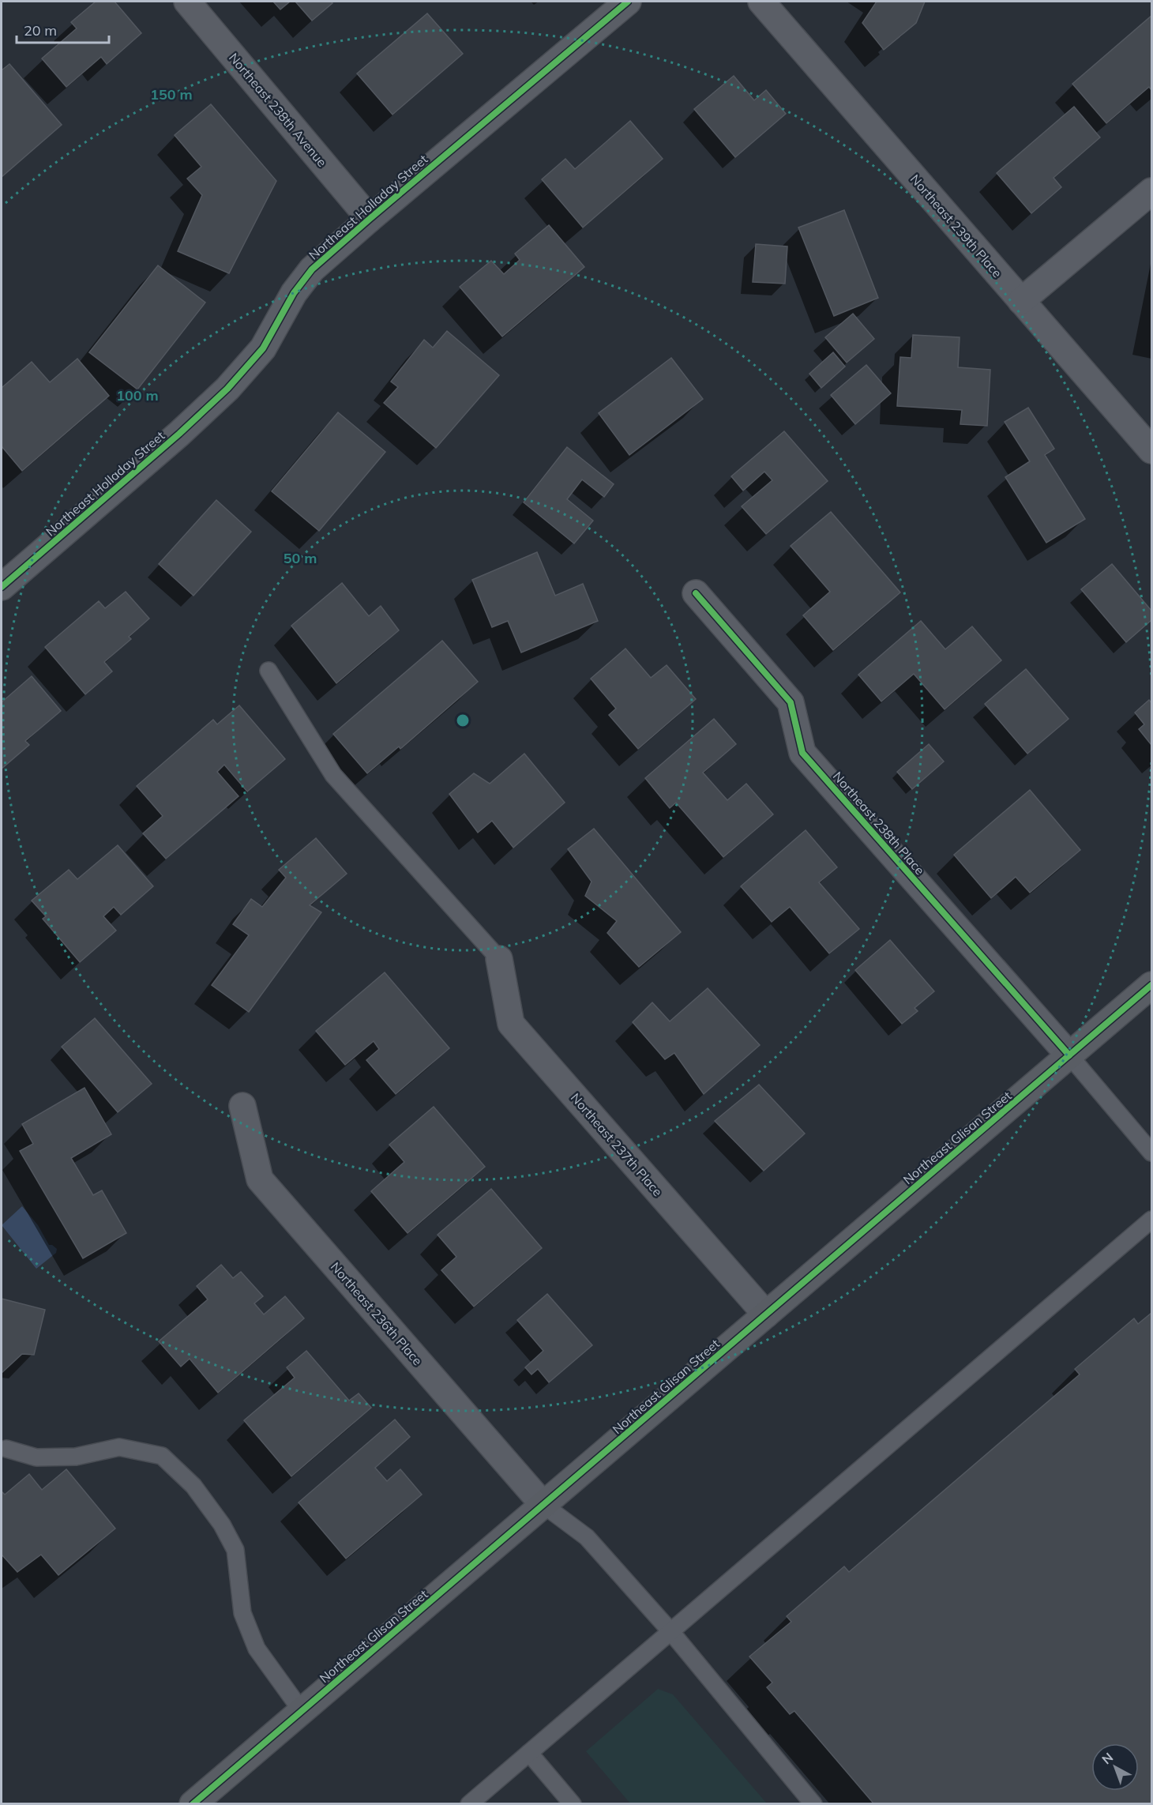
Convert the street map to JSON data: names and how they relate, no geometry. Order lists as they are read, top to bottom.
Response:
{
  "streets": {
    "main road": ["Northeast Glisan Street"],
    "street": [
      "Northeast 238th Avenue",
      "Northeast Holladay Street",
      "Northeast 239th Place",
      "Northeast 238th Place",
      "Northeast 237th Place",
      "Northeast 236th Place"
    ]
  },
  "crossings": [
    ["Northeast 238th Avenue", "Northeast Holladay Street"],
    ["Northeast 238th Place", "Northeast Glisan Street"],
    ["Northeast Glisan Street", "Northeast 237th Place"],
    ["Northeast Glisan Street", "Northeast 236th Place"]
  ],
  "scale_bar": "20 m",
  "north": "top left",
  "rings": ["150 m", "100 m", "50 m"]
}
